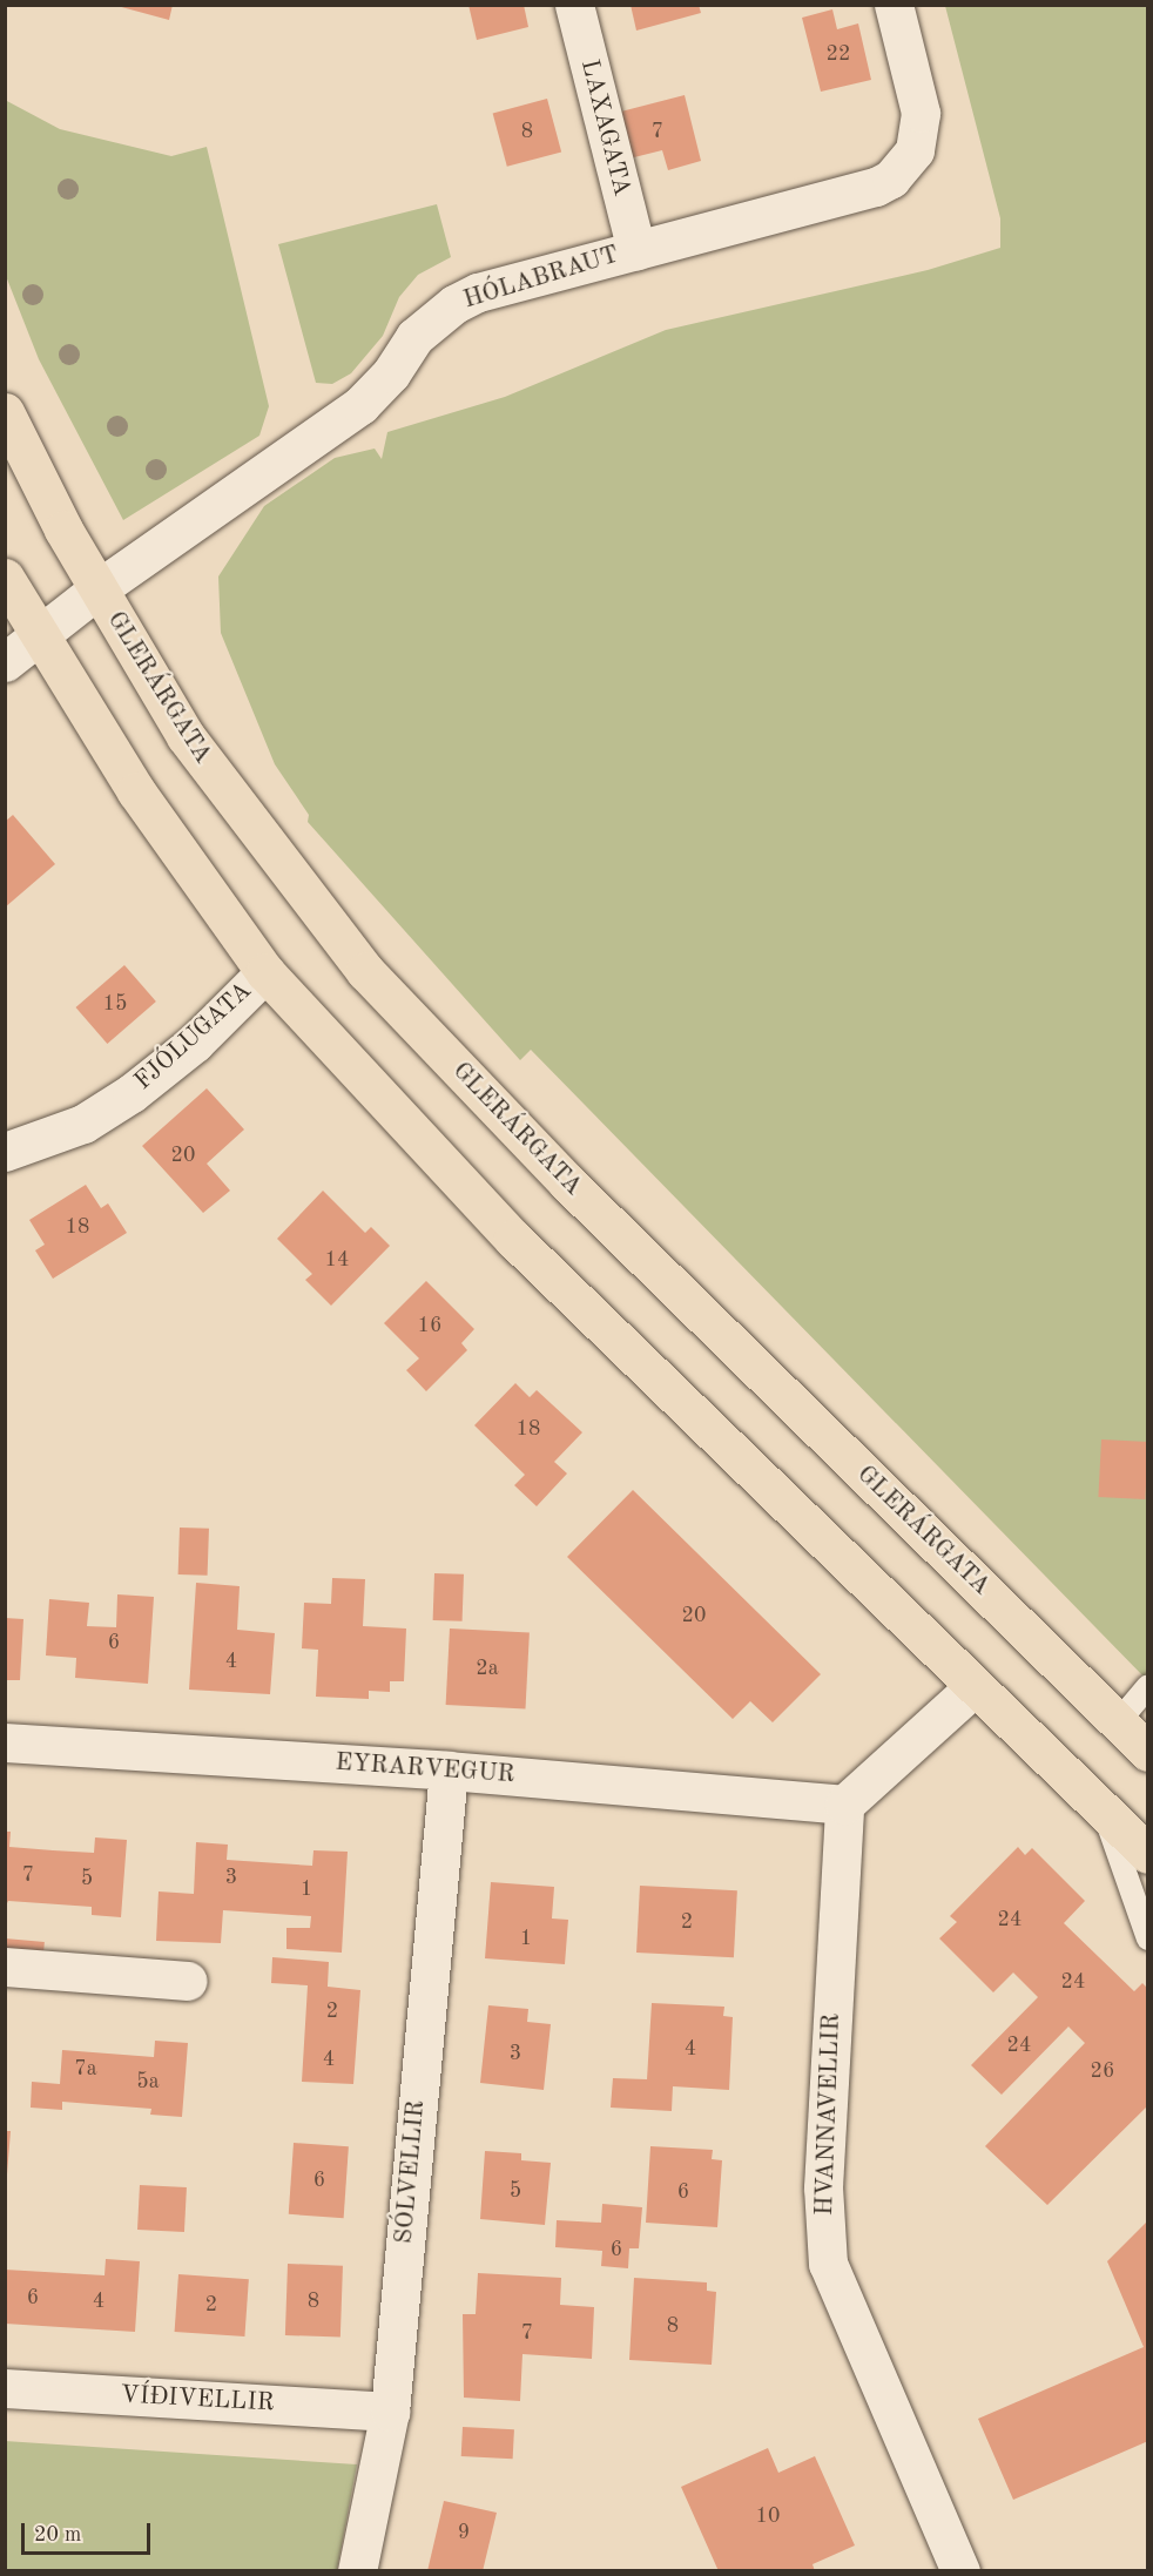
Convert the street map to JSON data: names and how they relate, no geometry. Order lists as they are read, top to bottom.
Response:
{
  "streets": {
    "highway": ["GLERÁRGATA"],
    "street": [
      "LAXAGATA",
      "HÓLABRAUT",
      "FJÓLUGATA",
      "EYRARVEGUR",
      "HVANNAVELLIR",
      "SÓLVELLIR",
      "VÍÐIVELLIR"
    ]
  },
  "crossings": [
    ["LAXAGATA", "HÓLABRAUT"],
    ["HÓLABRAUT", "GLERÁRGATA"],
    ["EYRARVEGUR", "HVANNAVELLIR"],
    ["EYRARVEGUR", "SÓLVELLIR"],
    ["SÓLVELLIR", "VÍÐIVELLIR"]
  ],
  "house_numbers": [
    "22",
    "8",
    "7",
    "15",
    "20",
    "18",
    "14",
    "16",
    "18",
    "20",
    "6",
    "4",
    "2a",
    "7",
    "3",
    "5",
    "1",
    "24",
    "2",
    "1",
    "24",
    "2",
    "24",
    "4",
    "3",
    "4",
    "7a",
    "26",
    "5a",
    "6",
    "5",
    "6",
    "6",
    "6",
    "4",
    "8",
    "2",
    "8",
    "7",
    "10",
    "9"
  ],
  "scale_bar": "20 m"
}
